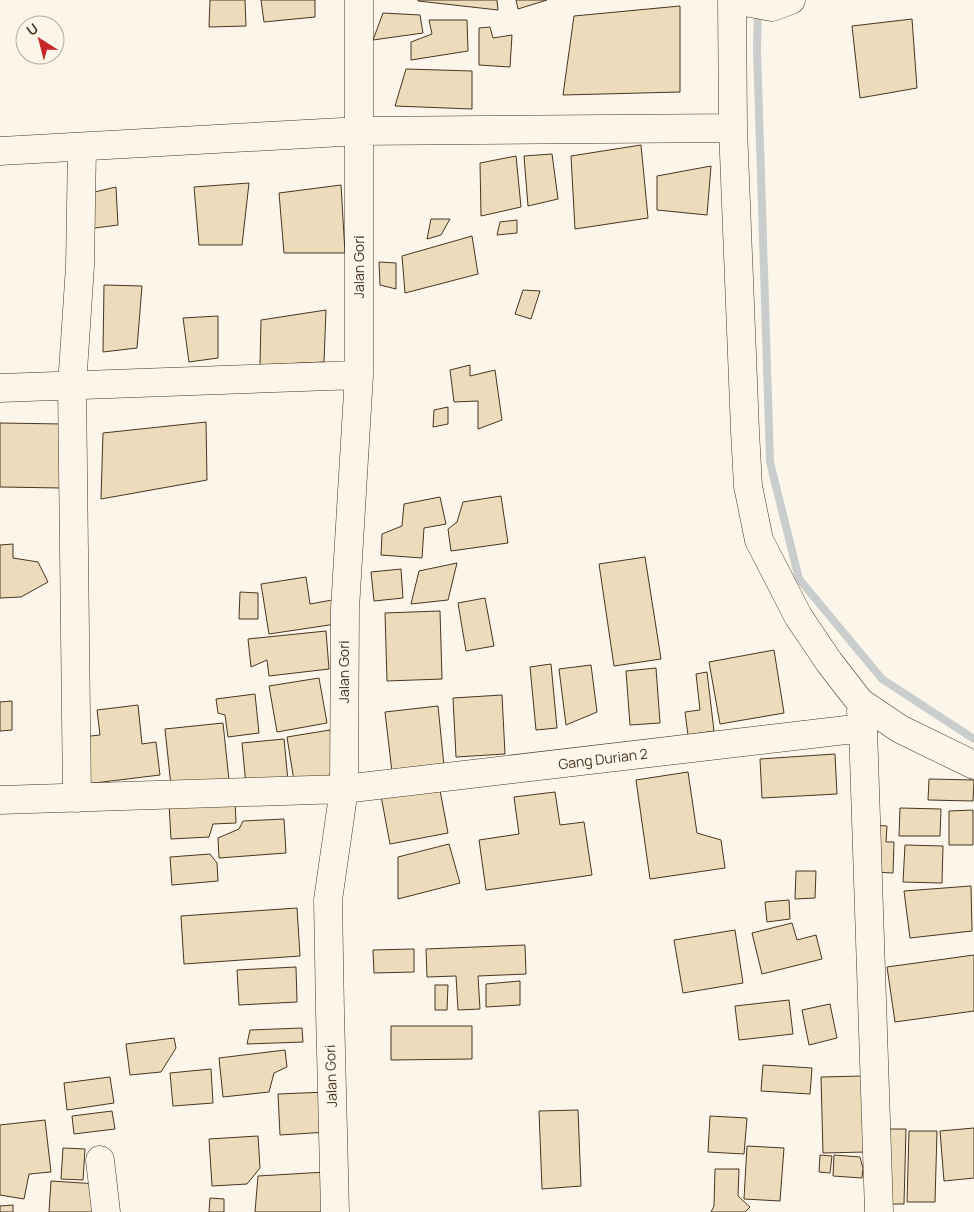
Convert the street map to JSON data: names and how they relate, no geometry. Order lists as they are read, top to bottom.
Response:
{
  "streets": {
    "street": ["Jalan Gori", "Gang Durian 2"]
  },
  "crossings": [
    ["Jalan Gori", "Gang Durian 2"]
  ],
  "north": "top left"
}
